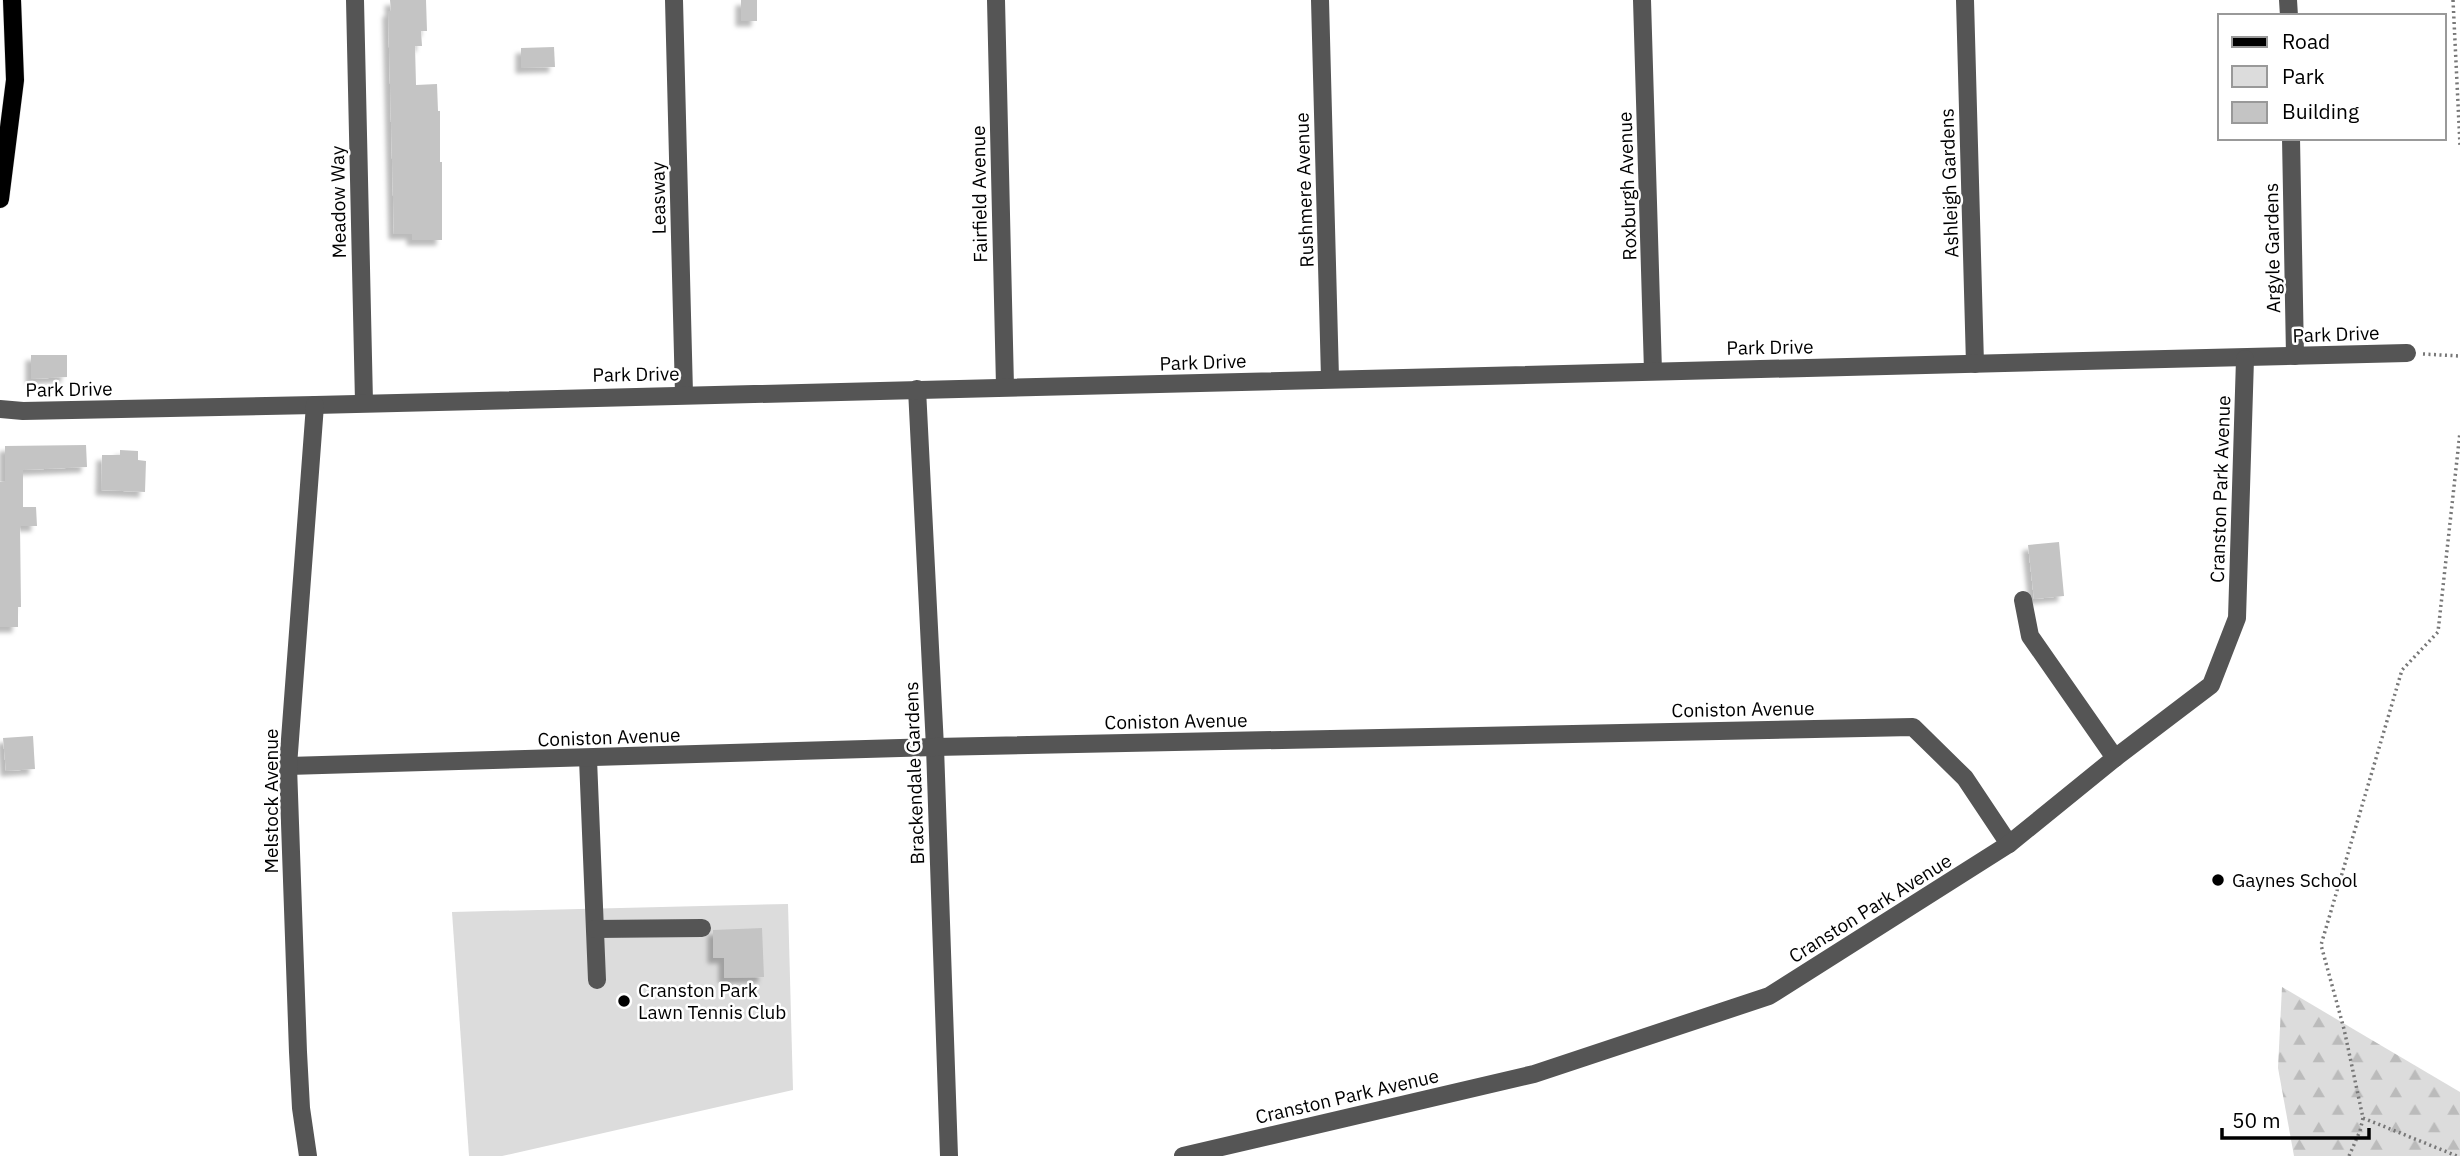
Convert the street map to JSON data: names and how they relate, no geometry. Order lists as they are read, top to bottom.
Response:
{
  "streets": {
    "street": [
      "Ashleigh Gardens",
      "Roxburgh Avenue",
      "Rushmere Avenue",
      "Fairfield Avenue",
      "Leasway",
      "Meadow Way",
      "Argyle Gardens",
      "Park Drive",
      "Cranston Park Avenue",
      "Coniston Avenue",
      "Brackendale Gardens",
      "Melstock Avenue"
    ]
  },
  "crossings": [
    ["Ashleigh Gardens", "Park Drive"],
    ["Roxburgh Avenue", "Park Drive"],
    ["Rushmere Avenue", "Park Drive"],
    ["Fairfield Avenue", "Park Drive"],
    ["Leasway", "Park Drive"],
    ["Meadow Way", "Park Drive"],
    ["Argyle Gardens", "Park Drive"],
    ["Park Drive", "Cranston Park Avenue"],
    ["Park Drive", "Brackendale Gardens"],
    ["Park Drive", "Melstock Avenue"],
    ["Cranston Park Avenue", "Coniston Avenue"],
    ["Coniston Avenue", "Brackendale Gardens"],
    ["Coniston Avenue", "Melstock Avenue"]
  ],
  "places": ["Gaynes School", "Cranston Park Lawn Tennis Club"],
  "legend": ["Road", "Park", "Building"],
  "scale_bar": "50 m"
}
